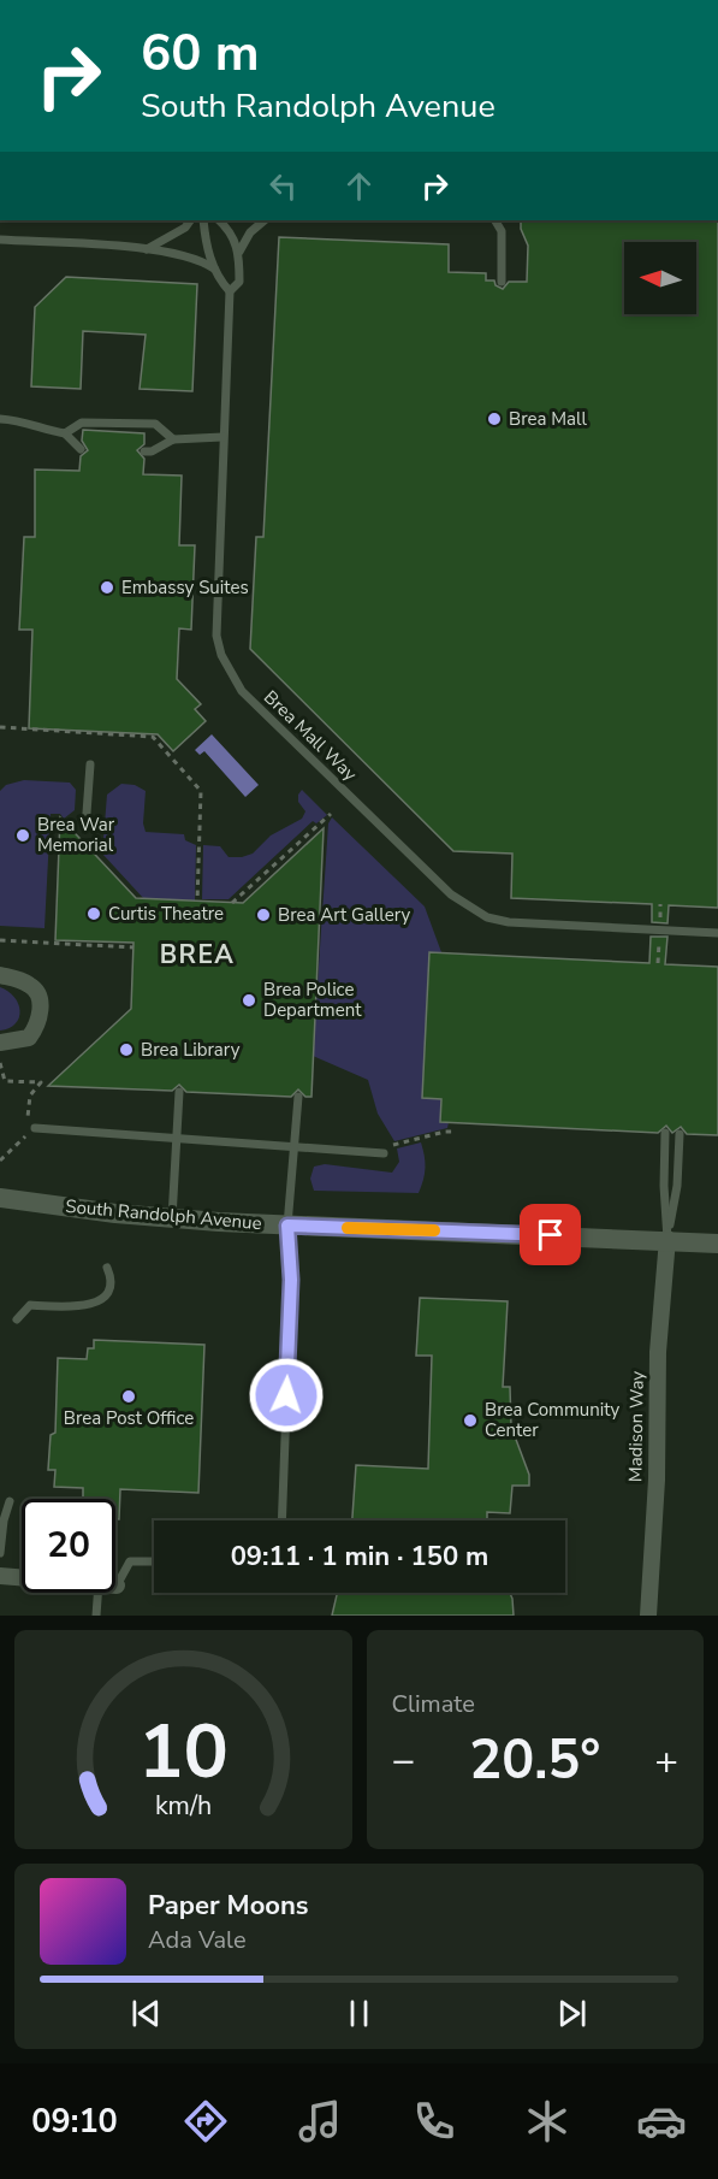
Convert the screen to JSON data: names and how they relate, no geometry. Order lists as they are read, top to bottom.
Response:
{
  "streets": {
    "street": ["South Randolph Avenue", "Madison Way"],
    "lane": ["Brea Mall Way"]
  },
  "crossings": [
    ["South Randolph Avenue", "Madison Way"]
  ],
  "districts": ["BREA"],
  "places": [
    "Brea Mall",
    "Embassy Suites",
    "Brea War Memorial",
    "Curtis Theatre",
    "Brea Art Gallery",
    "Brea Police Department",
    "Brea Library",
    "Brea Post Office",
    "Brea Community Center"
  ],
  "north": "left",
  "page": {
    "turn": ["60 m", "South Randolph Avenue"],
    "limit": "20",
    "trip": "09:11 · 1 min · 150 m",
    "tile": "Climate",
    "heat": ["−", "20.5°", "+"],
    "song": ["Paper Moons", "Ada Vale"],
    "tabs": "09:10",
    "gauge": ["10", "km/h"]
  }
}
